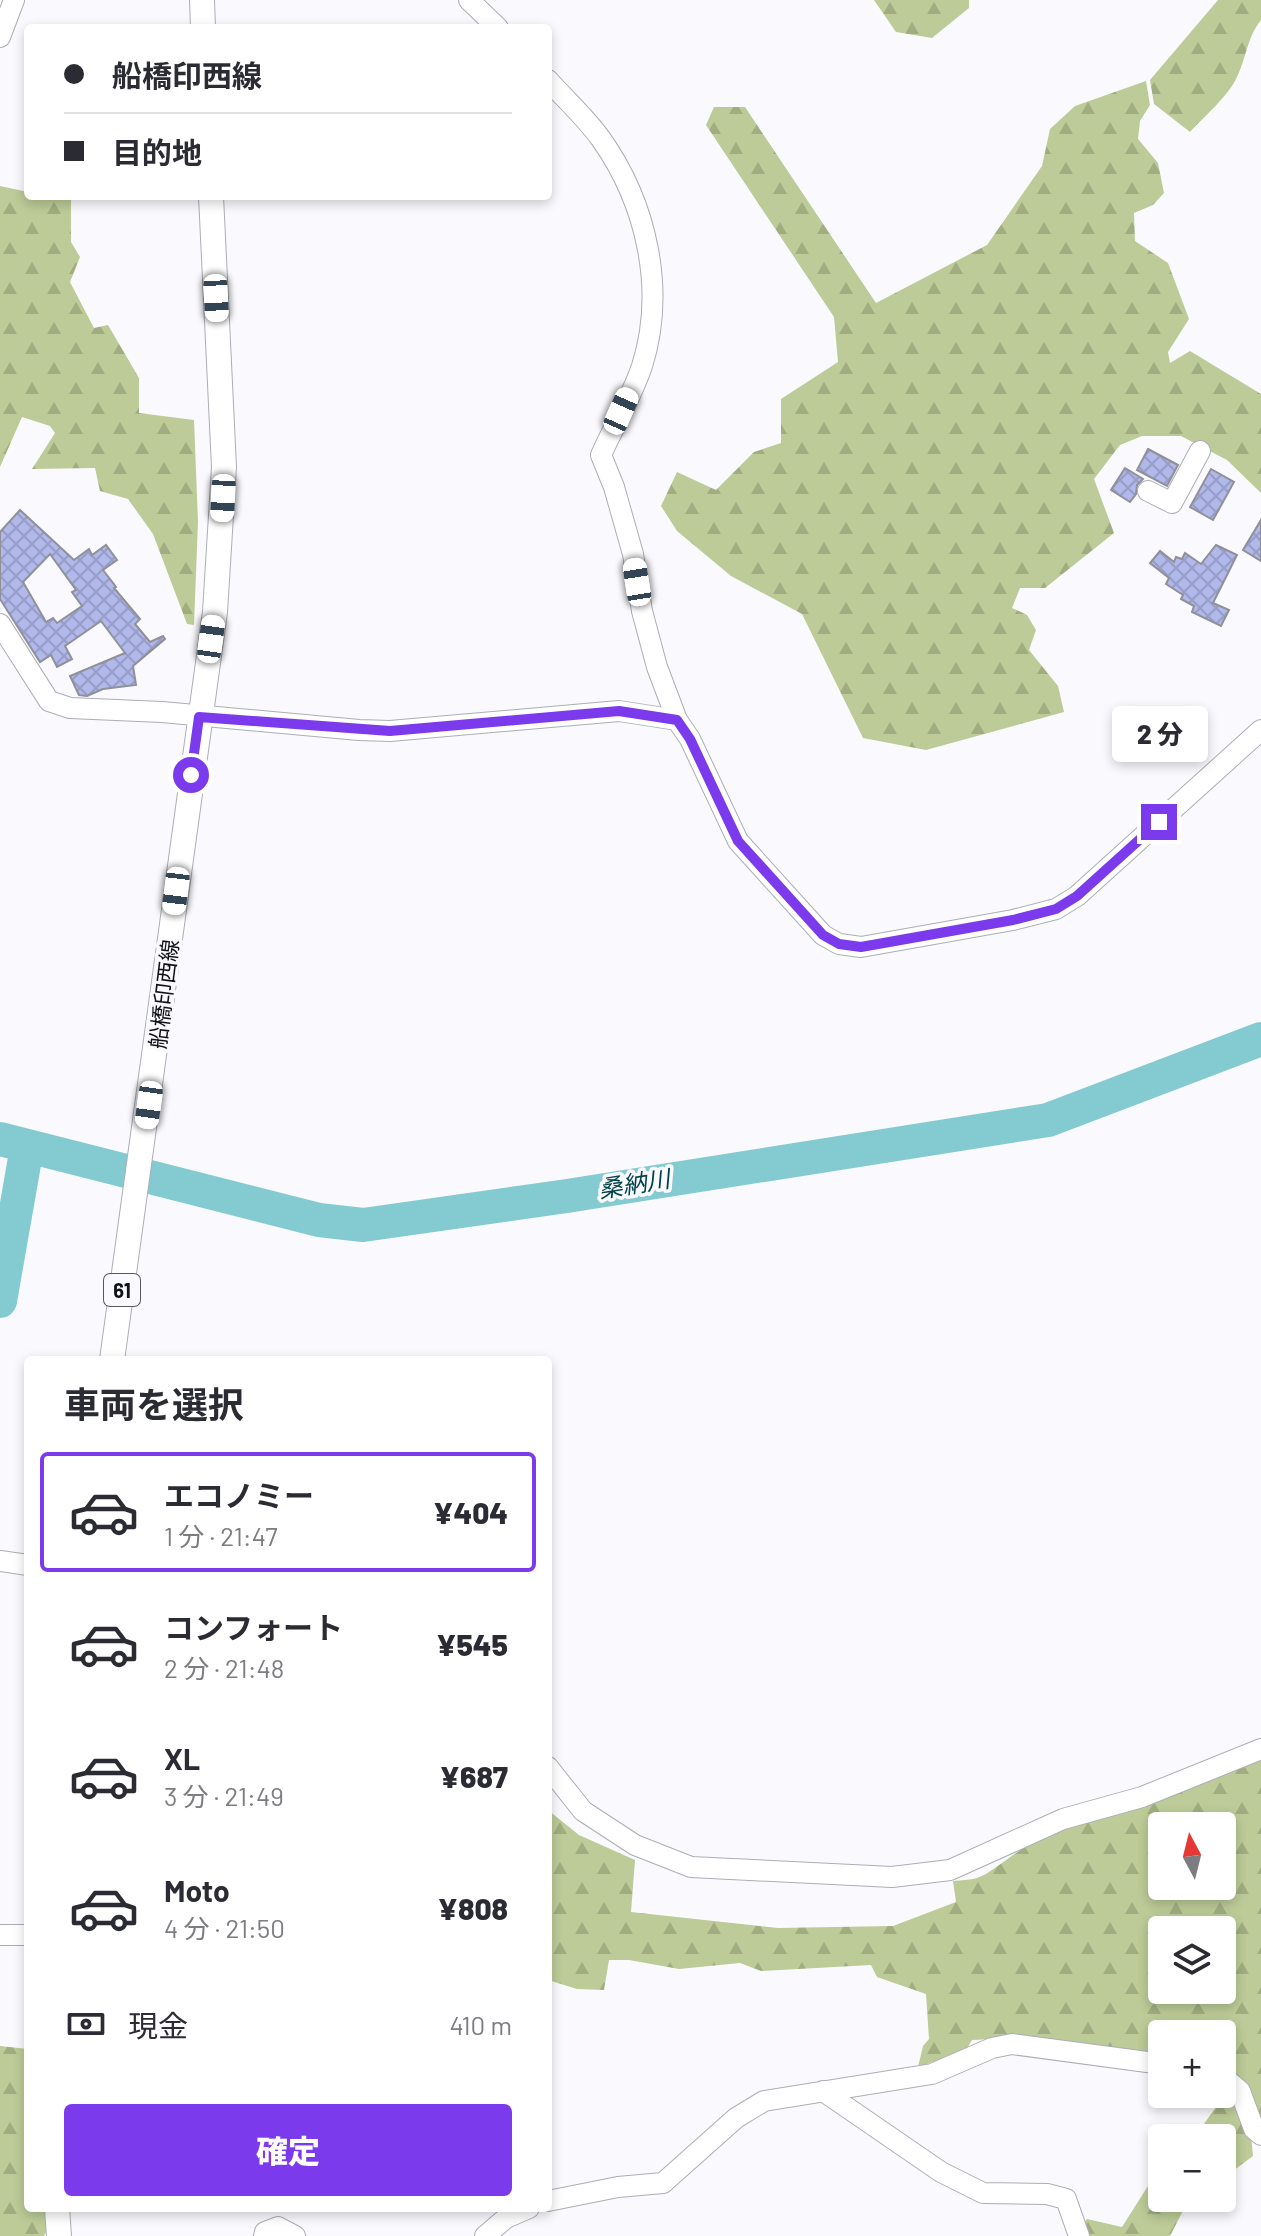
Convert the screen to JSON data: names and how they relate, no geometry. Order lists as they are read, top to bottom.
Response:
{
  "streets": {
    "main road": ["船橋印西線", "61"]
  },
  "water": ["桑納川"],
  "north": "top",
  "page": {
    "banner": ["船橋印西線", "目的地"],
    "bubble": "2 分",
    "heading": "車両を選択",
    "list": [
      {
        "name": "エコノミー",
        "note": "1 分 · 21:47",
        "value": "¥404"
      },
      {
        "name": "コンフォート",
        "note": "2 分 · 21:48",
        "value": "¥545"
      },
      {
        "name": "XL",
        "note": "3 分 · 21:49",
        "value": "¥687"
      },
      {
        "name": "Moto",
        "note": "4 分 · 21:50",
        "value": "¥808"
      }
    ],
    "map_buttons": ["+", "−"],
    "pay": ["現金", "410 m"],
    "buttons": "確定"
  }
}
